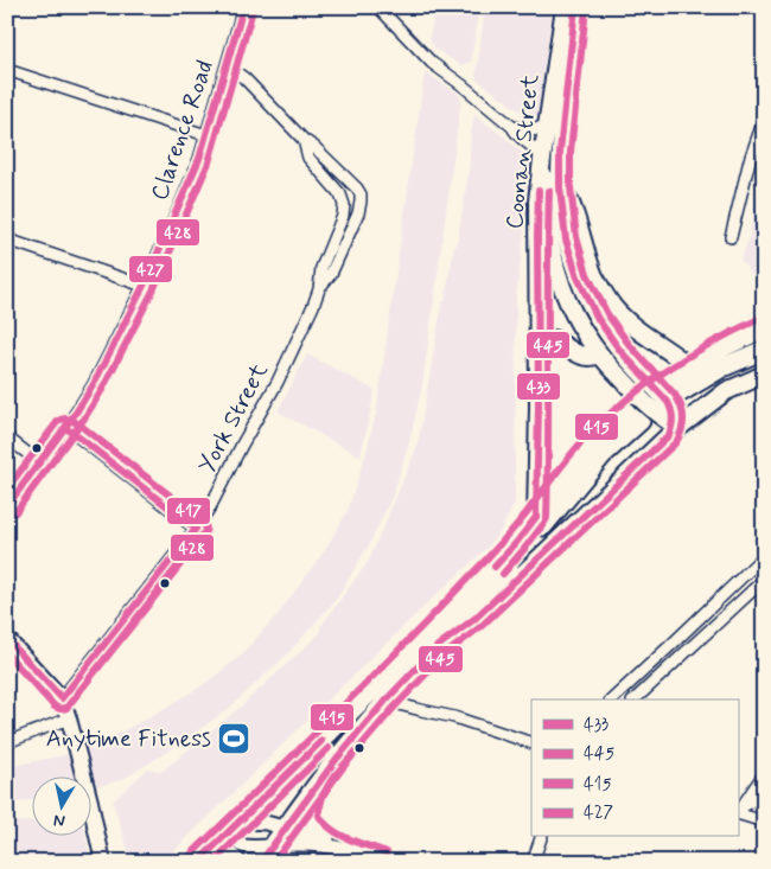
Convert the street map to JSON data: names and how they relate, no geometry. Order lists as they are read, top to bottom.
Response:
{
  "streets": {
    "main road": ["Coonan Street"],
    "street": ["Clarence Road", "York Street"]
  },
  "crossings": [
    ["Clarence Road", "York Street"]
  ],
  "places": {
    "sports": ["Anytime Fitness"]
  },
  "lines": [
    "transit line 433",
    "transit line 427",
    "transit line 445",
    "transit line 428",
    "transit line 415",
    "transit line 417"
  ],
  "legend": [
    "433",
    "445",
    "415",
    "427"
  ],
  "north": "bottom"
}
